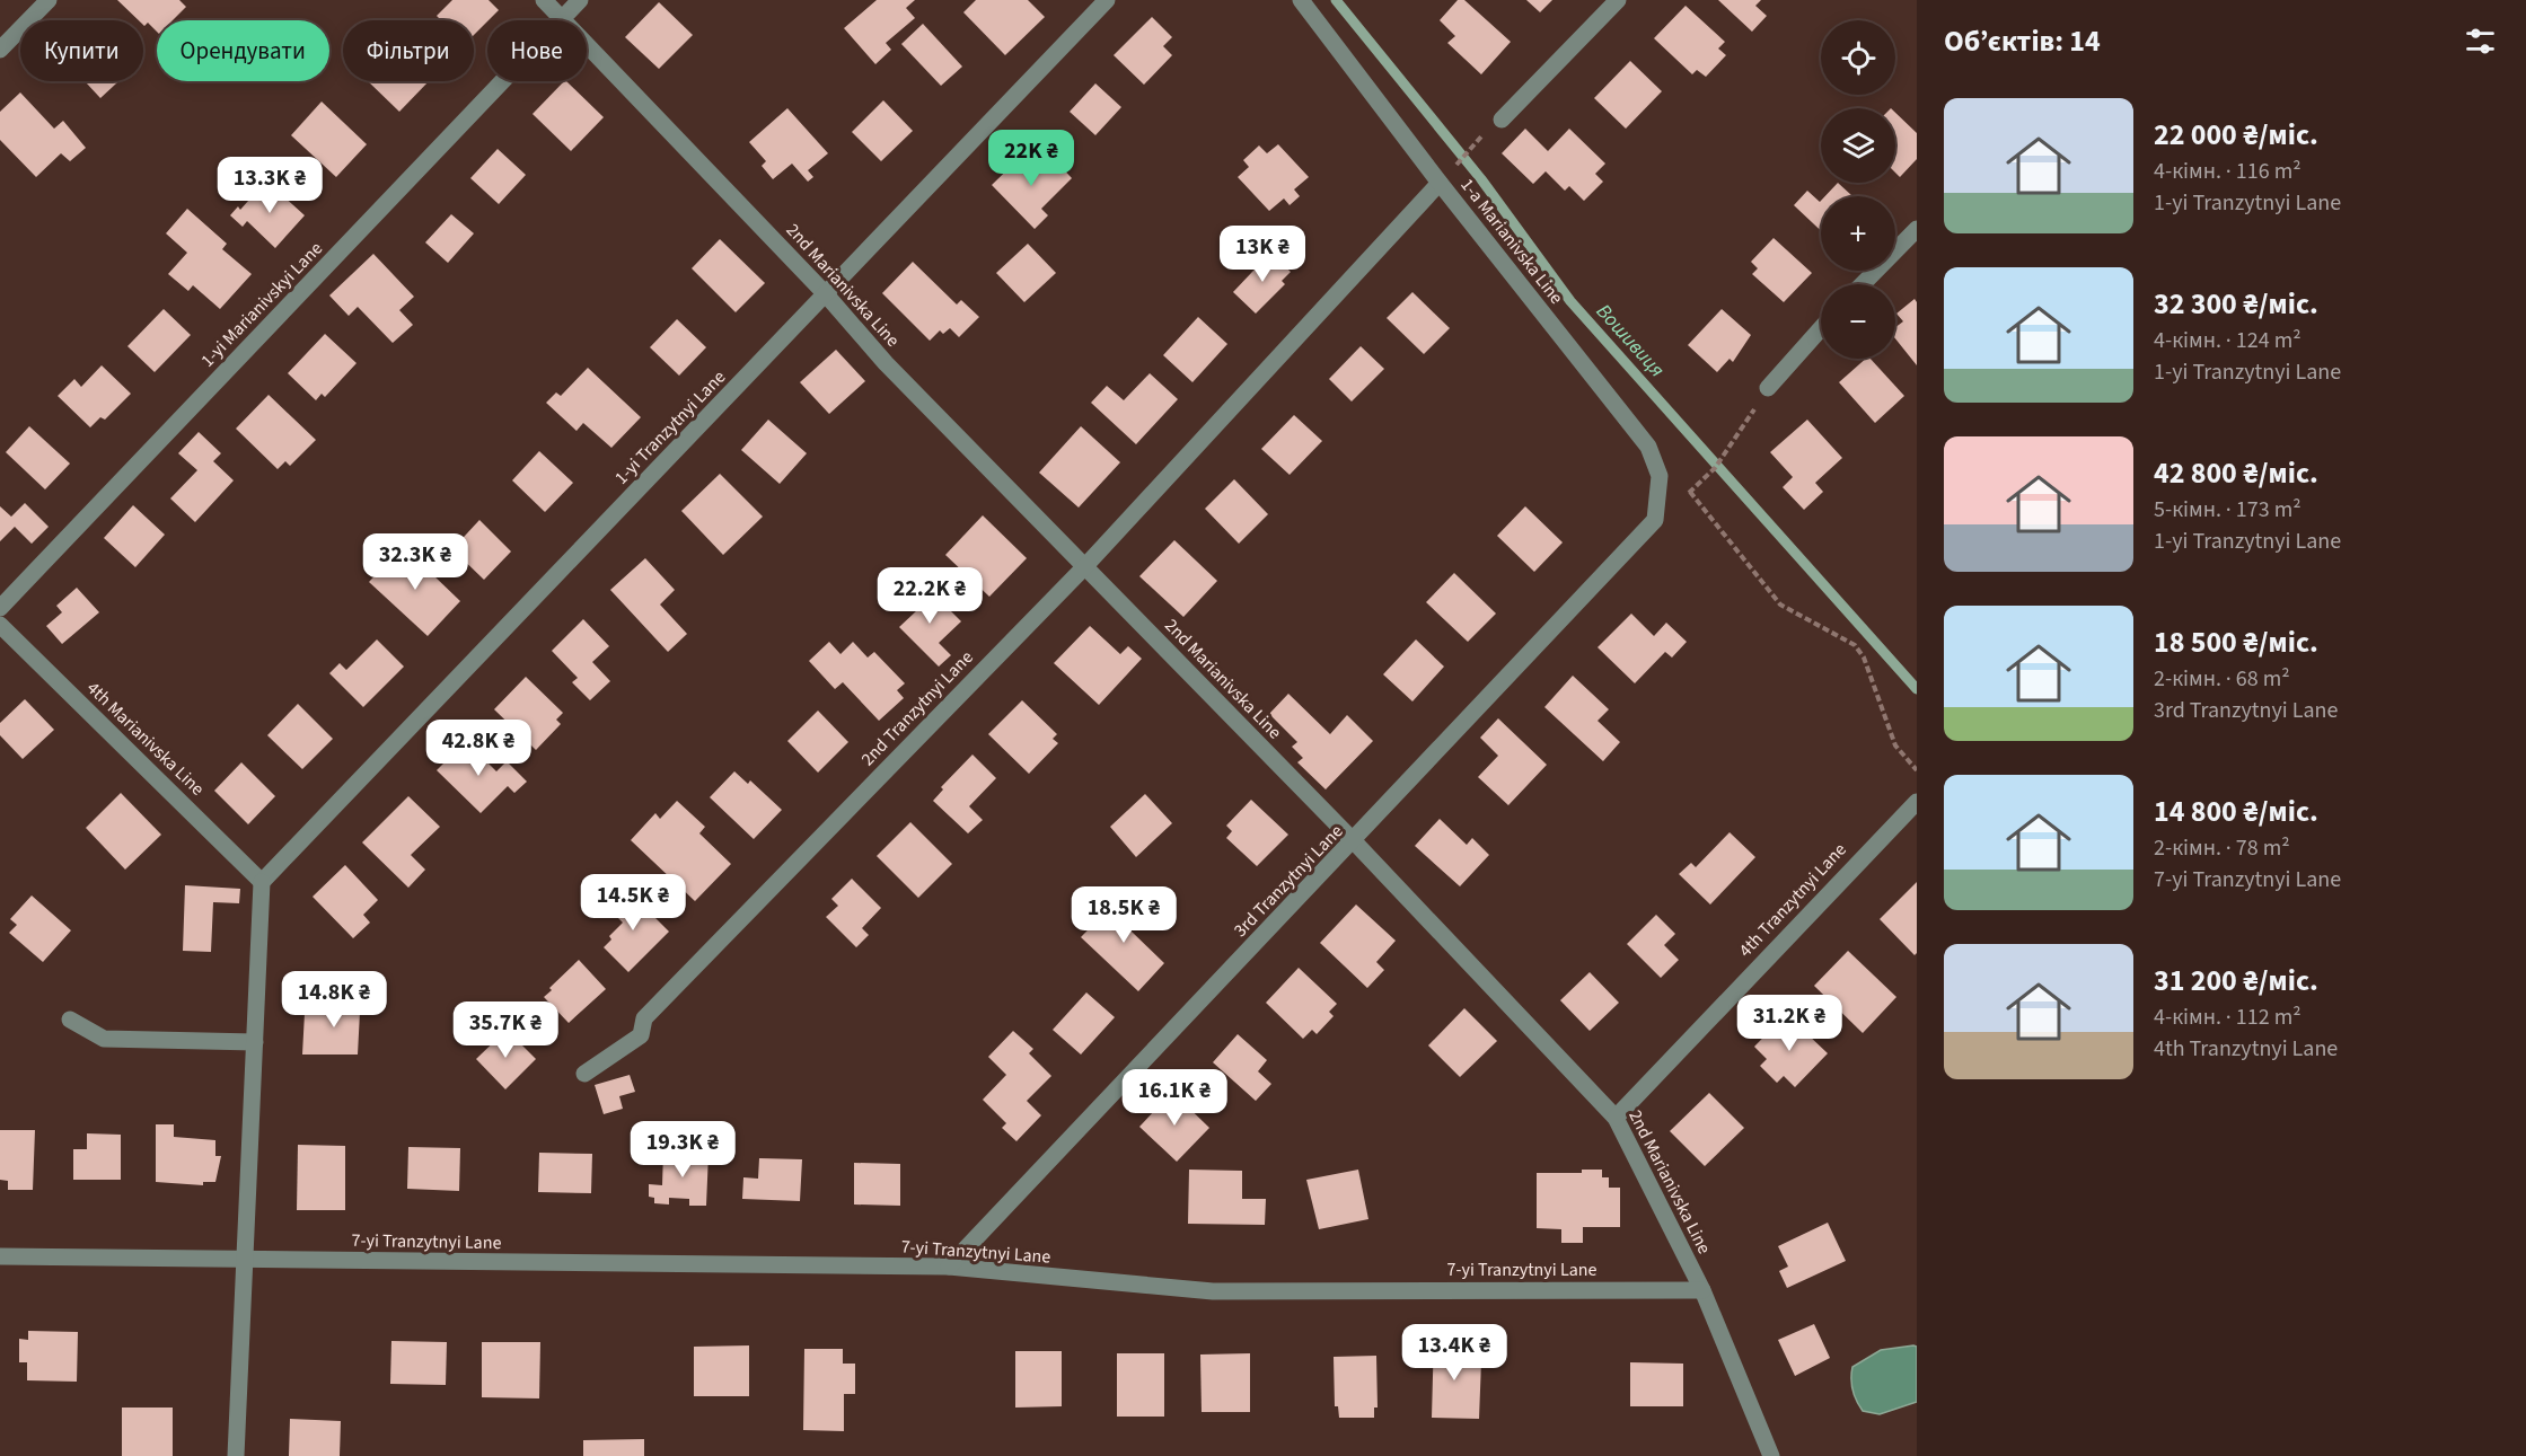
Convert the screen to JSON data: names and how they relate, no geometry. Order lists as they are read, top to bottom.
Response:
{
  "streets": {
    "street": [
      "1-a Marianivska Line",
      "2nd Marianivska Line",
      "1-yi Marianivskyi Lane",
      "1-yi Tranzytnyi Lane",
      "2nd Tranzytnyi Lane",
      "4th Marianivska Line",
      "3rd Tranzytnyi Lane",
      "4th Tranzytnyi Lane",
      "7-yi Tranzytnyi Lane"
    ]
  },
  "crossings": [
    ["1-a Marianivska Line", "2nd Tranzytnyi Lane"],
    ["1-a Marianivska Line", "3rd Tranzytnyi Lane"],
    ["2nd Marianivska Line", "1-yi Marianivskyi Lane"],
    ["2nd Marianivska Line", "1-yi Tranzytnyi Lane"],
    ["2nd Marianivska Line", "2nd Tranzytnyi Lane"],
    ["2nd Marianivska Line", "3rd Tranzytnyi Lane"],
    ["2nd Marianivska Line", "4th Tranzytnyi Lane"],
    ["2nd Marianivska Line", "7-yi Tranzytnyi Lane"],
    ["1-yi Tranzytnyi Lane", "4th Marianivska Line"],
    ["3rd Tranzytnyi Lane", "7-yi Tranzytnyi Lane"]
  ],
  "water": ["Вошивиця"],
  "page": {
    "heading": "Об’єктів: 14",
    "map_buttons": ["+", "−"],
    "chip": [
      "Купити",
      "Орендувати",
      "Фільтри",
      "Нове"
    ],
    "list": [
      {
        "name": "22 000 ₴/міс.",
        "note": "4-кімн. · 116 m² · 1-yi Tranzytnyi Lane"
      },
      {
        "name": "32 300 ₴/міс.",
        "note": "4-кімн. · 124 m² · 1-yi Tranzytnyi Lane"
      },
      {
        "name": "42 800 ₴/міс.",
        "note": "5-кімн. · 173 m² · 1-yi Tranzytnyi Lane"
      },
      {
        "name": "18 500 ₴/міс.",
        "note": "2-кімн. · 68 m² · 3rd Tranzytnyi Lane"
      },
      {
        "name": "14 800 ₴/міс.",
        "note": "2-кімн. · 78 m² · 7-yi Tranzytnyi Lane"
      },
      {
        "name": "31 200 ₴/міс.",
        "note": "4-кімн. · 112 m² · 4th Tranzytnyi Lane"
      }
    ],
    "price": [
      "22K ₴",
      "13.3K ₴",
      "13K ₴",
      "32.3K ₴",
      "22.2K ₴",
      "42.8K ₴",
      "14.5K ₴",
      "18.5K ₴",
      "14.8K ₴",
      "31.2K ₴",
      "35.7K ₴",
      "16.1K ₴",
      "19.3K ₴",
      "13.4K ₴"
    ]
  }
}
